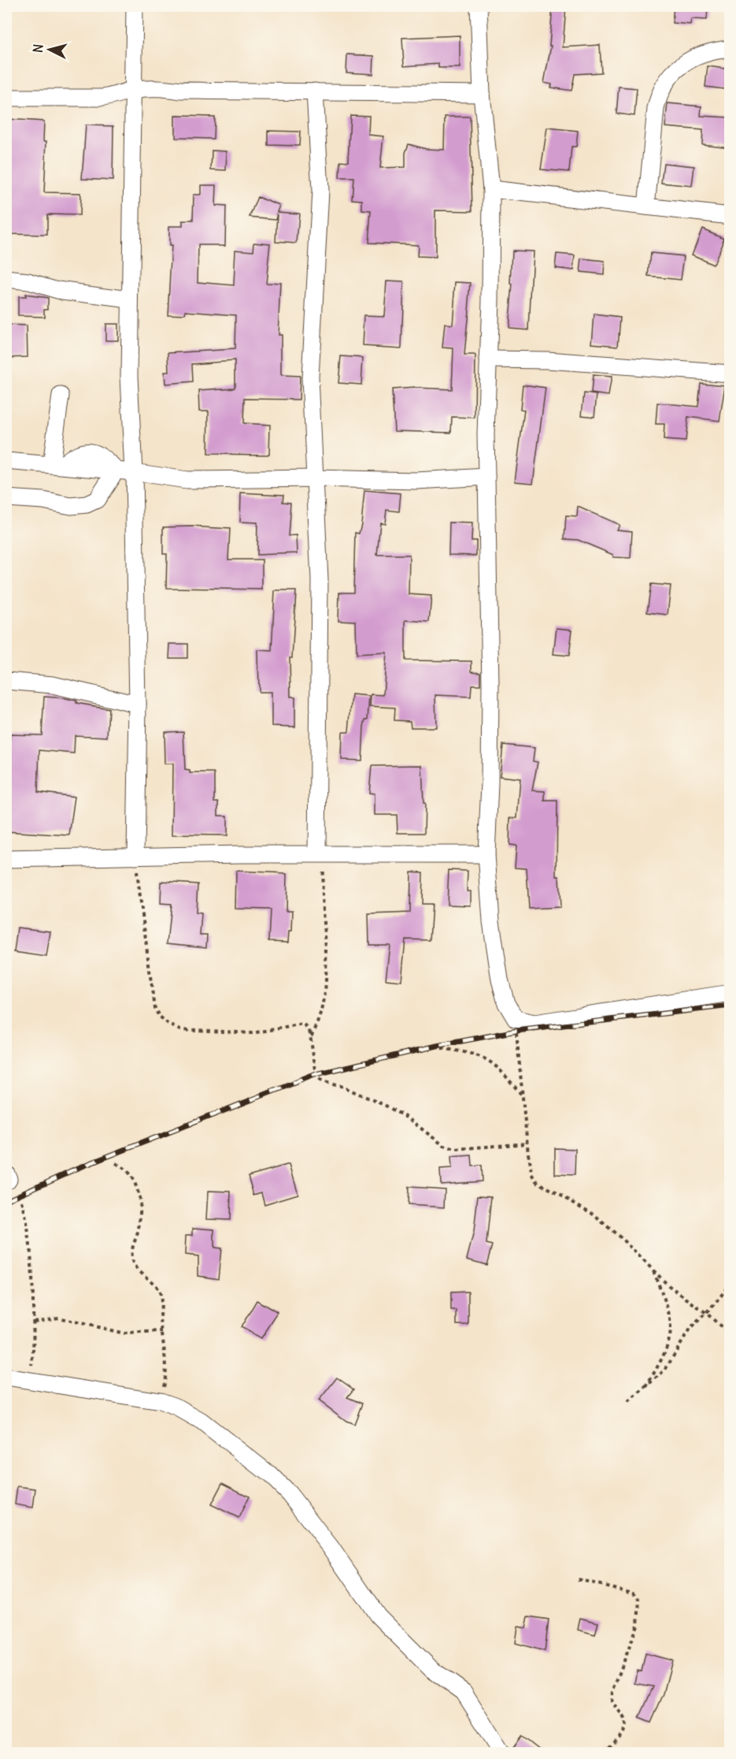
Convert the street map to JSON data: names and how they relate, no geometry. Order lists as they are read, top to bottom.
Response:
{
  "north": "left"
}
